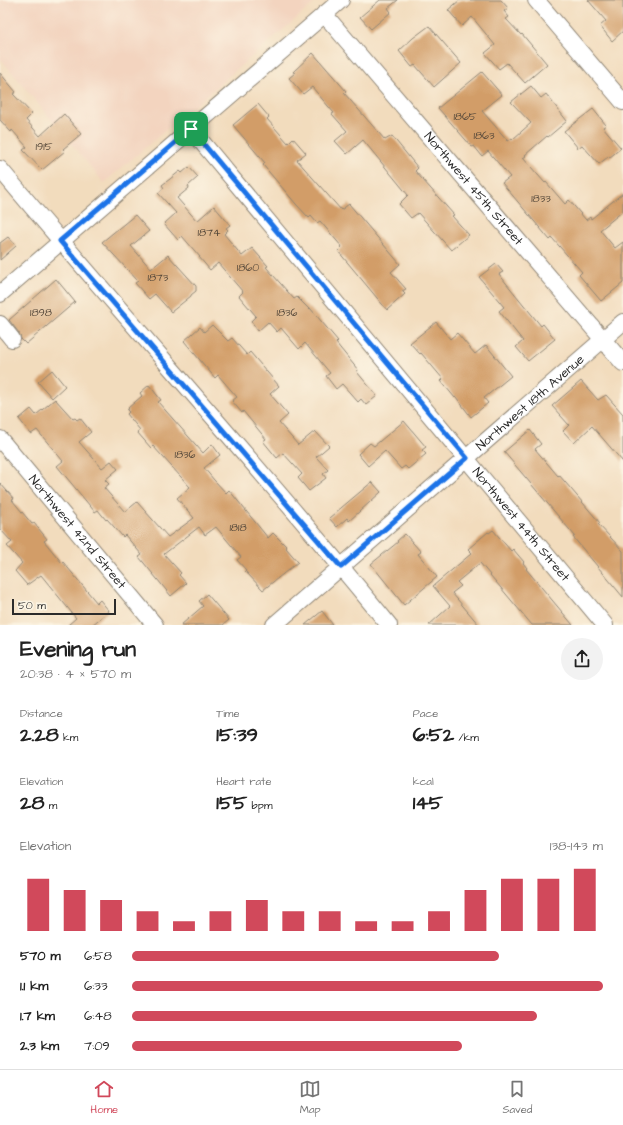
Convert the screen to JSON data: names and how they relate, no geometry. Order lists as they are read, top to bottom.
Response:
{
  "streets": {
    "street": [
      "Northwest 45th Street",
      "Northwest 18th Avenue",
      "Northwest 44th Street",
      "Northwest 42nd Street"
    ]
  },
  "crossings": [
    ["Northwest 45th Street", "Northwest 18th Avenue"],
    ["Northwest 18th Avenue", "Northwest 44th Street"]
  ],
  "house_numbers": [
    "1865",
    "1863",
    "1915",
    "1833",
    "1874",
    "1860",
    "1873",
    "1898",
    "1836",
    "1836",
    "1818"
  ],
  "scale_bar": "50 m",
  "page": {
    "scale": "50 m",
    "heading": ["Evening run", "20:38 · 4 × 570 m"],
    "stats": [
      ["Distance", "2.28 km"],
      ["Time", "15:39"],
      ["Pace", "6:52 /km"],
      ["Elevation", "28 m"],
      ["Heart rate", "155 bpm"],
      ["kcal", "145"]
    ],
    "chart": ["Elevation", "138–143 m"],
    "list": [
      {
        "name": "570 m",
        "note": "6:58"
      },
      {
        "name": "1.1 km",
        "note": "6:33"
      },
      {
        "name": "1.7 km",
        "note": "6:48"
      },
      {
        "name": "2.3 km",
        "note": "7:09"
      }
    ],
    "tabs": ["Home", "Map", "Saved"]
  }
}
